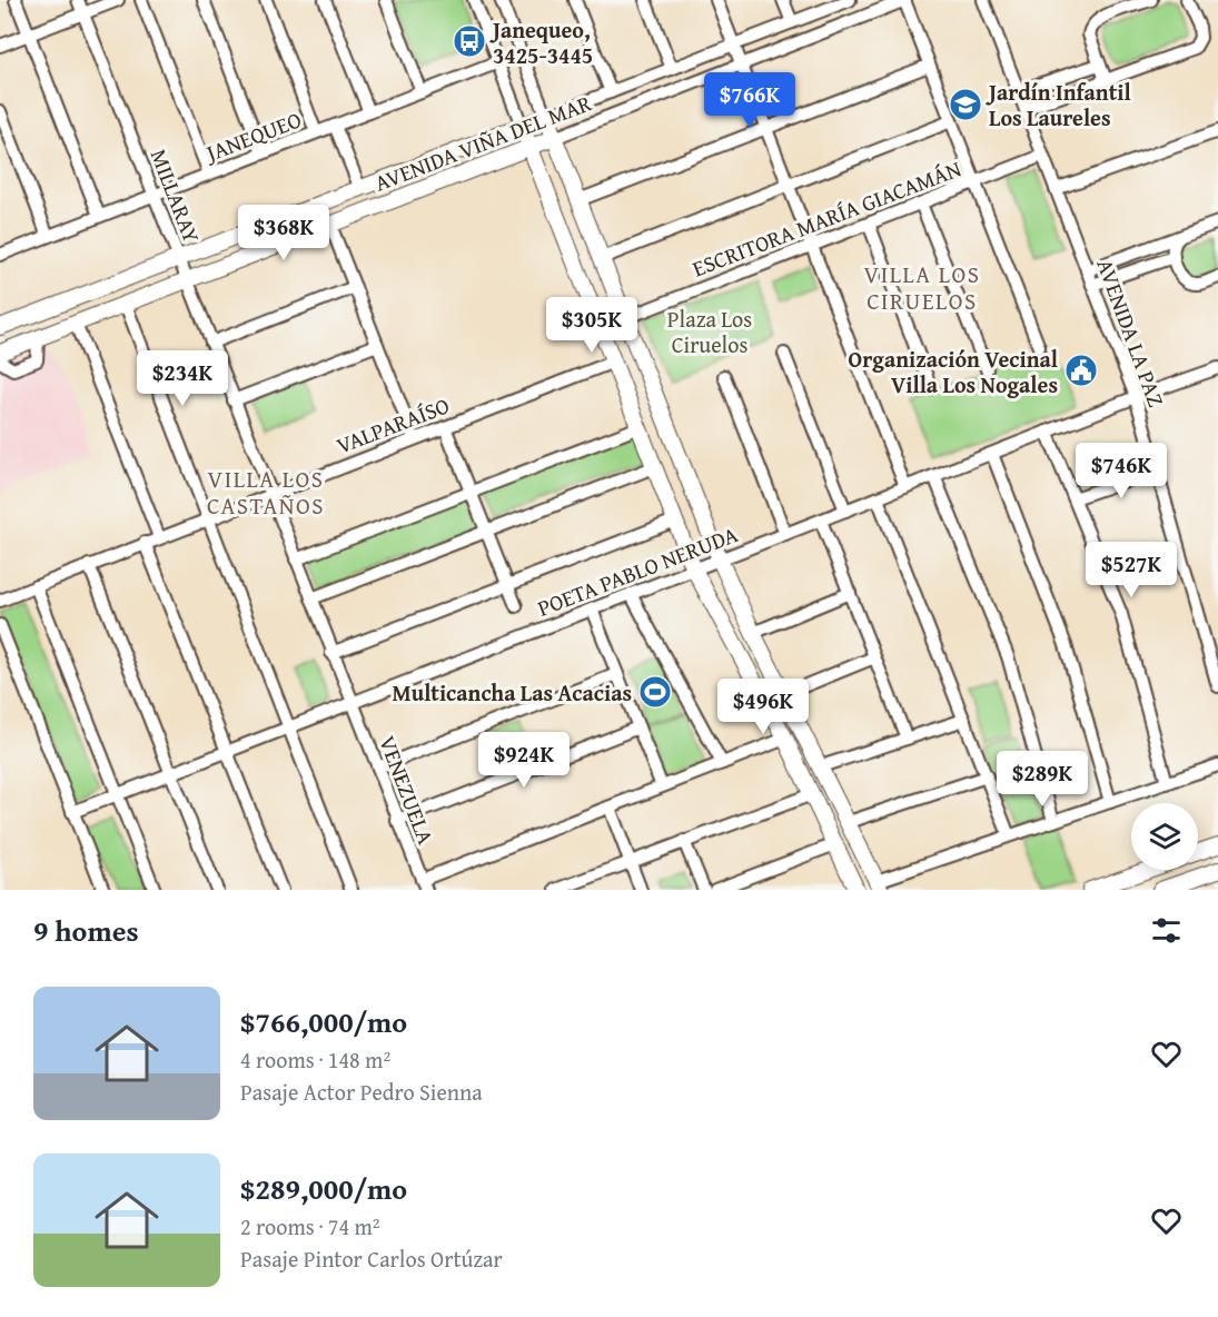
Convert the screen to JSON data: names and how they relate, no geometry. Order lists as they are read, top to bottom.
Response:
{
  "streets": {
    "main road": ["AVENIDA VIÑA DEL MAR"],
    "street": [
      "JANEQUEO",
      "MILLARAY",
      "ESCRITORA MARÍA GIACAMÁN",
      "AVENIDA LA PAZ",
      "VALPARAÍSO",
      "POETA PABLO NERUDA",
      "VENEZUELA"
    ]
  },
  "crossings": [
    ["JANEQUEO", "MILLARAY"],
    ["AVENIDA VIÑA DEL MAR", "MILLARAY"],
    ["MILLARAY", "VALPARAÍSO"],
    ["MILLARAY", "POETA PABLO NERUDA"],
    ["MILLARAY", "VENEZUELA"],
    ["ESCRITORA MARÍA GIACAMÁN", "AVENIDA LA PAZ"],
    ["AVENIDA LA PAZ", "POETA PABLO NERUDA"],
    ["POETA PABLO NERUDA", "VENEZUELA"]
  ],
  "districts": ["VILLA LOS CIRUELOS", "VILLA LOS CASTAÑOS"],
  "parks": ["Plaza Los Ciruelos"],
  "places": {
    "bus stop": ["Janequeo, 3425-3445"],
    "school or university": ["Jardín Infantil Los Laureles"],
    "public building": ["Organización Vecinal Villa Los Nogales"],
    "sports": ["Multicancha Las Acacias"]
  },
  "page": {
    "price": [
      "$766K",
      "$368K",
      "$305K",
      "$234K",
      "$746K",
      "$527K",
      "$496K",
      "$924K",
      "$289K"
    ],
    "heading": "9 homes",
    "list": [
      {
        "name": "$766,000/mo",
        "note": "4 rooms · 148 m² · Pasaje Actor Pedro Sienna"
      },
      {
        "name": "$289,000/mo",
        "note": "2 rooms · 74 m² · Pasaje Pintor Carlos Ortúzar"
      }
    ]
  }
}
